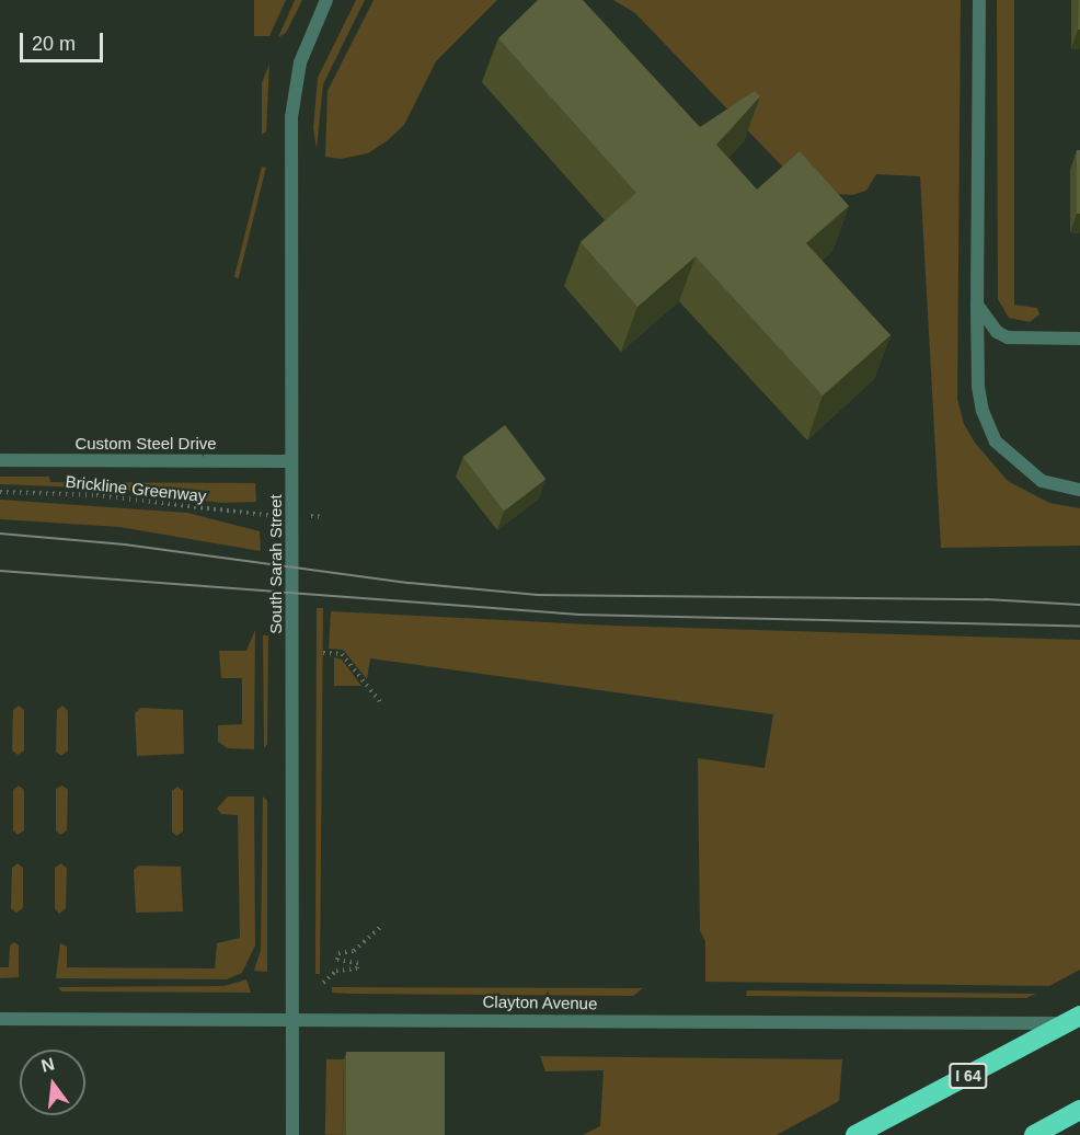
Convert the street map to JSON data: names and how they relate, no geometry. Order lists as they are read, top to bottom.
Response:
{
  "streets": {
    "highway": ["I 64"],
    "street": ["Custom Steel Drive", "South Sarah Street", "Clayton Avenue"],
    "path": ["Brickline Greenway"]
  },
  "crossings": [
    ["Custom Steel Drive", "South Sarah Street"],
    ["South Sarah Street", "Clayton Avenue"]
  ],
  "scale_bar": "20 m",
  "north": "top"
}
